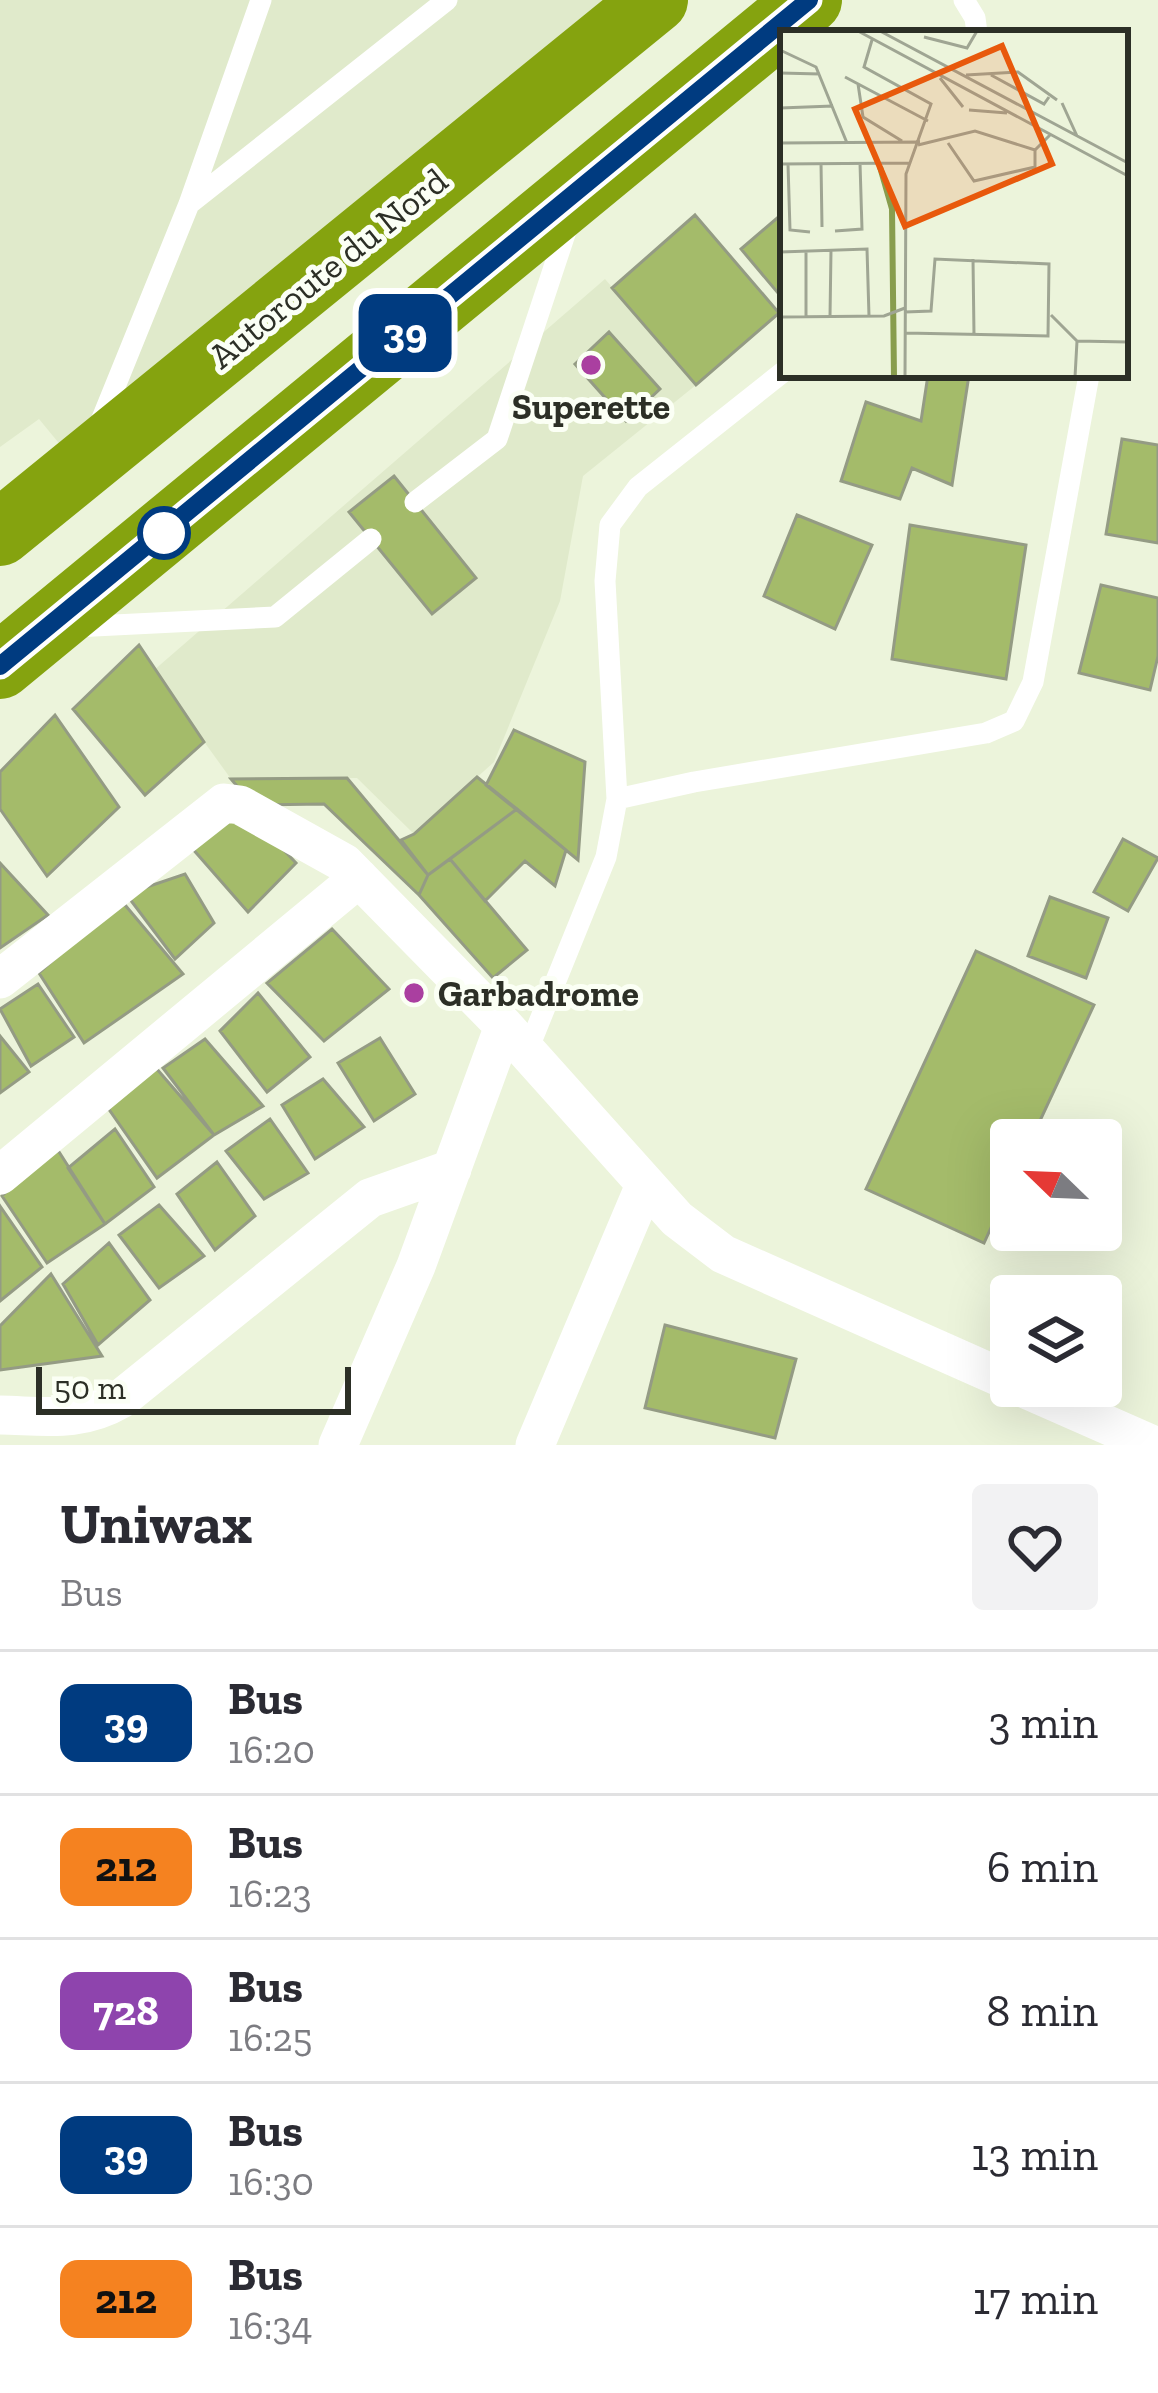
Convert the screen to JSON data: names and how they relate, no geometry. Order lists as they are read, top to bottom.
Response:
{
  "streets": {
    "highway": ["Autoroute du Nord"]
  },
  "places": ["Superette", "Garbadrome"],
  "lines": ["bus line 39"],
  "scale_bar": "50 m",
  "north": "top left",
  "page": {
    "on_map": "39",
    "scale": "50 m",
    "heading": ["Uniwax", "Bus"],
    "list": [
      {
        "mark": "39",
        "name": "Bus",
        "note": "16:20",
        "value": "3 min"
      },
      {
        "mark": "212",
        "name": "Bus",
        "note": "16:23",
        "value": "6 min"
      },
      {
        "mark": "728",
        "name": "Bus",
        "note": "16:25",
        "value": "8 min"
      },
      {
        "mark": "39",
        "name": "Bus",
        "note": "16:30",
        "value": "13 min"
      },
      {
        "mark": "212",
        "name": "Bus",
        "note": "16:34",
        "value": "17 min"
      }
    ]
  }
}
